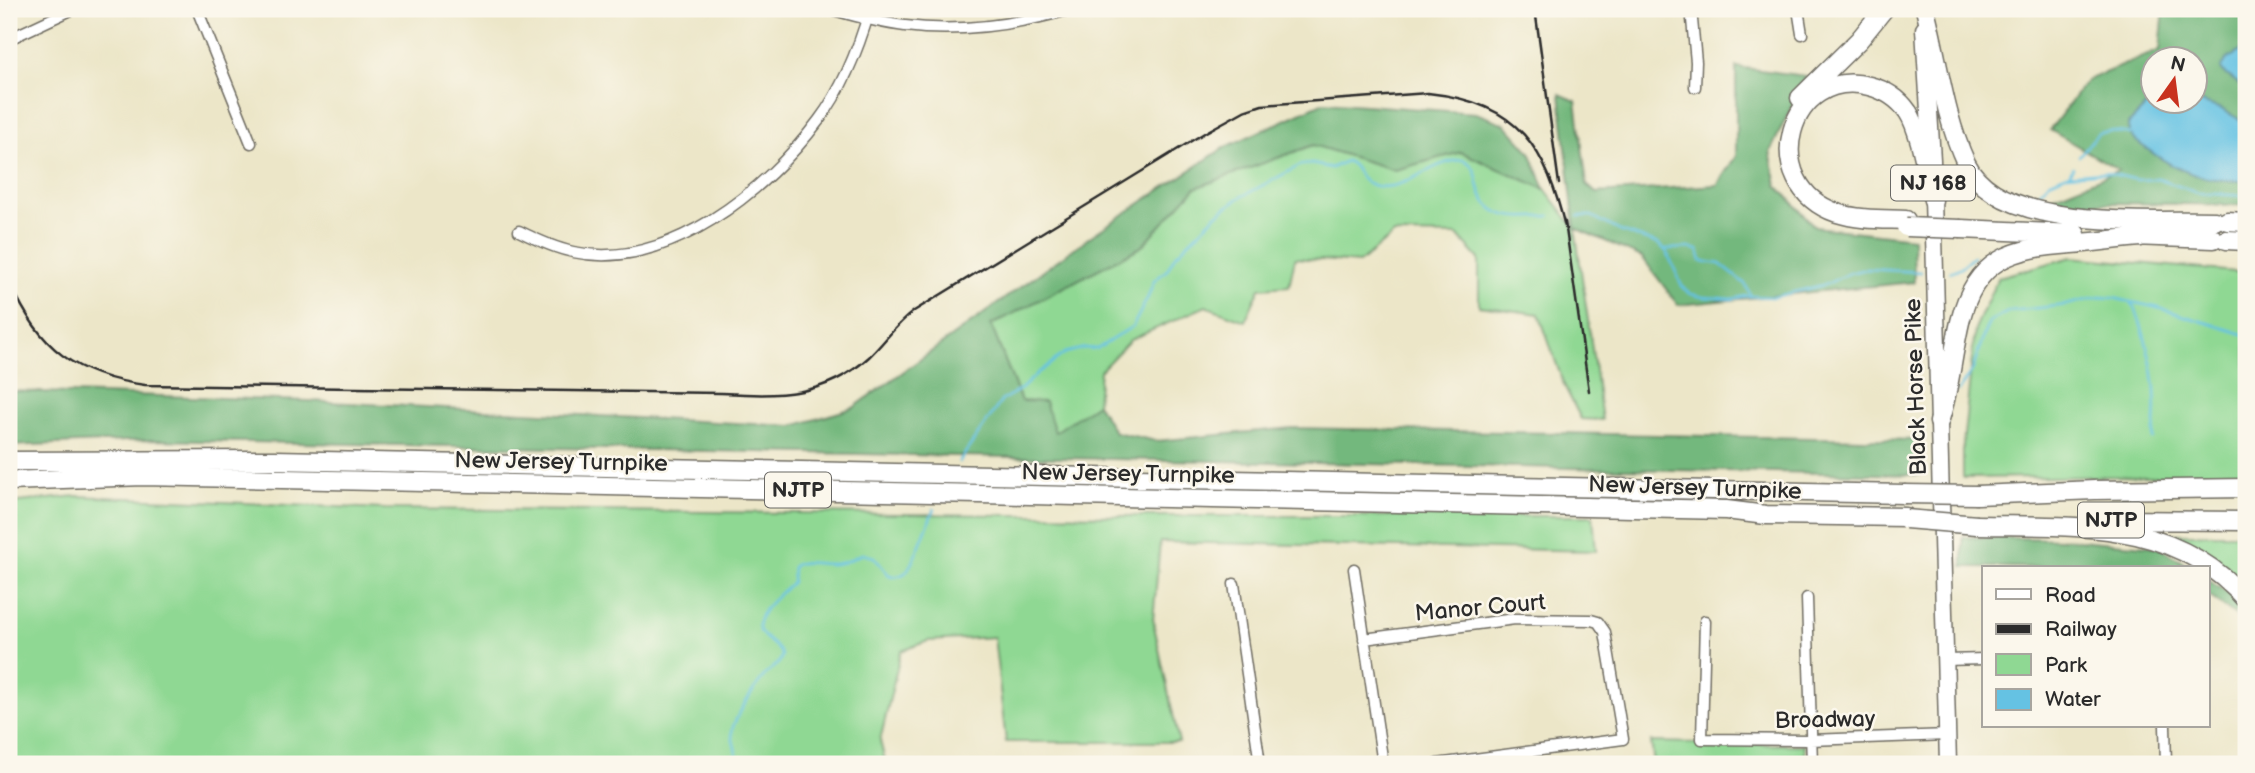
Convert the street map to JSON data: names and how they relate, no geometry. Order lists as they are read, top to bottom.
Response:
{
  "streets": {
    "highway": ["New Jersey Turnpike", "NJTP"],
    "main road": ["NJ 168", "Black Horse Pike"],
    "street": ["Manor Court", "Broadway"]
  },
  "crossings": [
    ["Black Horse Pike", "Broadway"]
  ],
  "legend": [
    "Road",
    "Railway",
    "Park",
    "Water"
  ],
  "north": "top"
}
